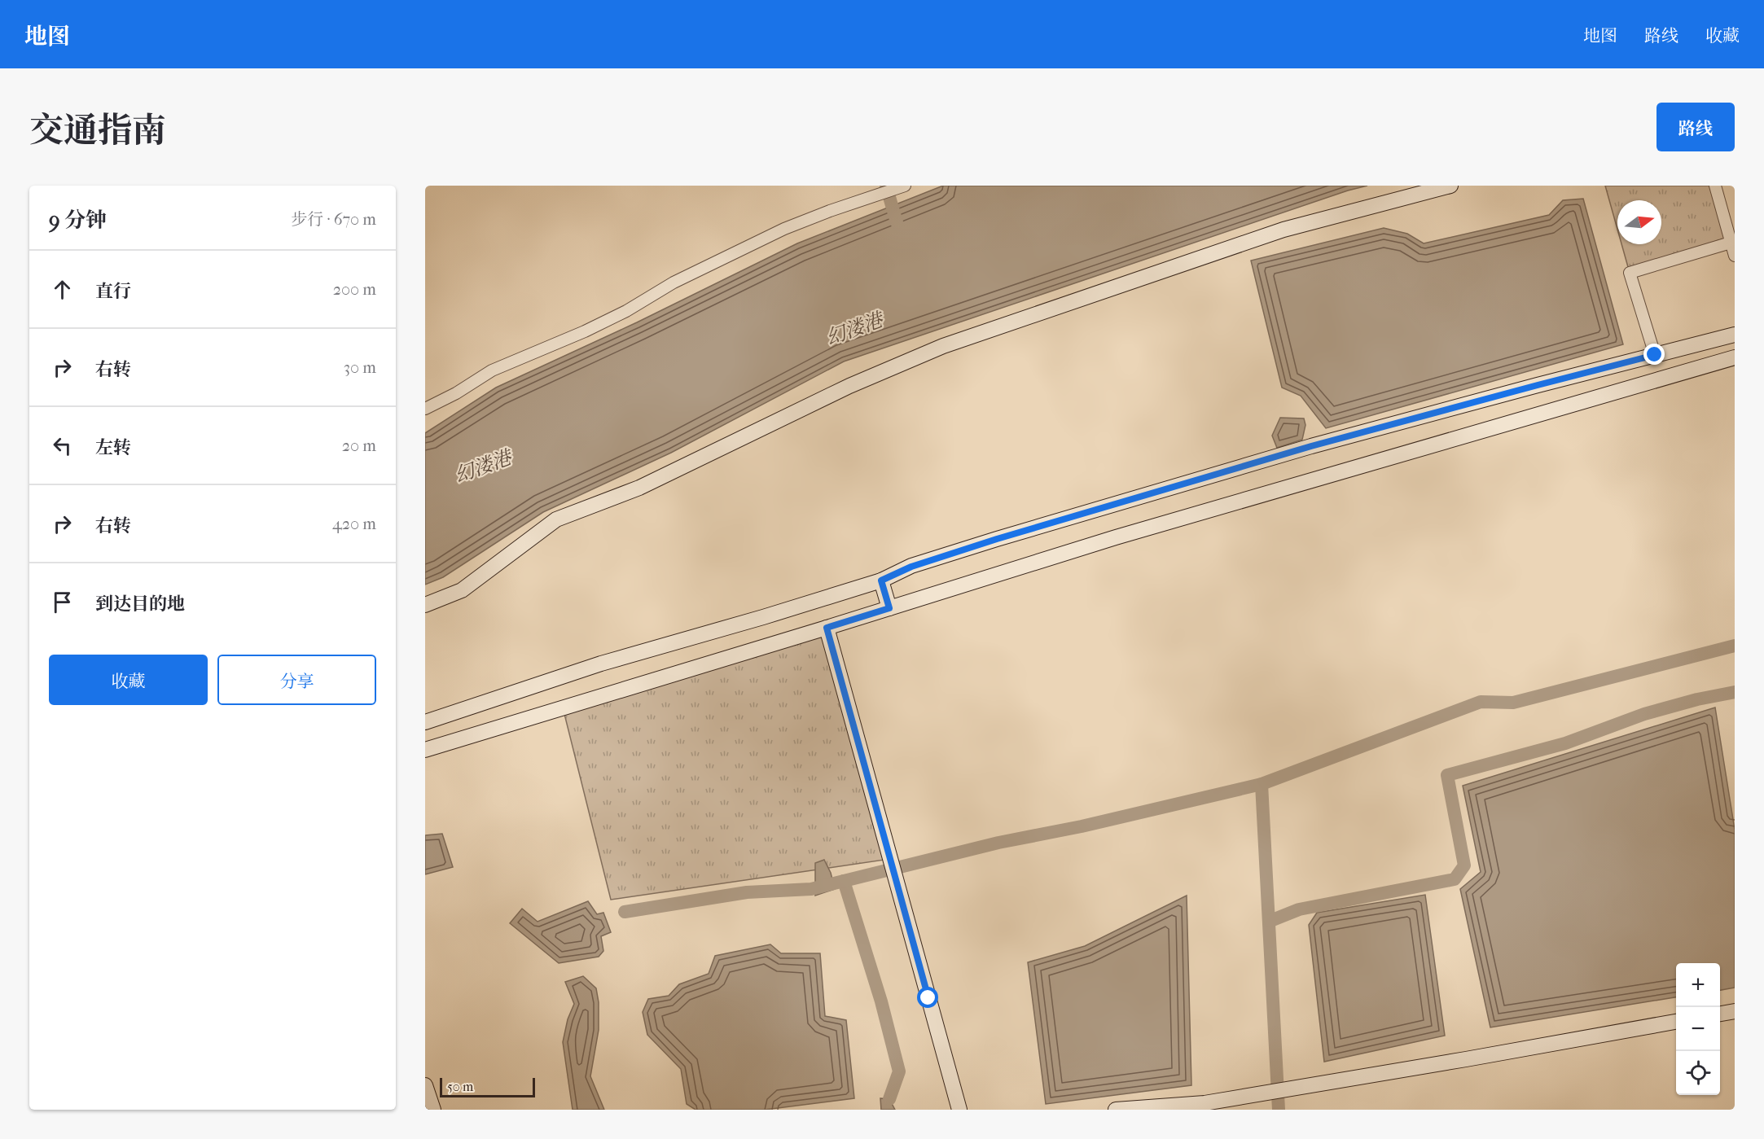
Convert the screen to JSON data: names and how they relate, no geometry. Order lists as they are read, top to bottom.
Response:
{
  "water": ["幻溇港"],
  "scale_bar": "50 m",
  "north": "right",
  "page": {
    "header": "地图",
    "nav": ["地图", "路线", "收藏"],
    "title": "交通指南",
    "buttons": [
      "路线",
      ["收藏", "分享"]
    ],
    "heading": ["9 分钟", "步行 · 670 m"],
    "list": [
      ["直行", "200 m"],
      ["右转", "30 m"],
      ["左转", "20 m"],
      ["右转", "420 m"],
      "到达目的地"
    ],
    "map_buttons": ["+", "−"],
    "scale": "50 m"
  }
}
